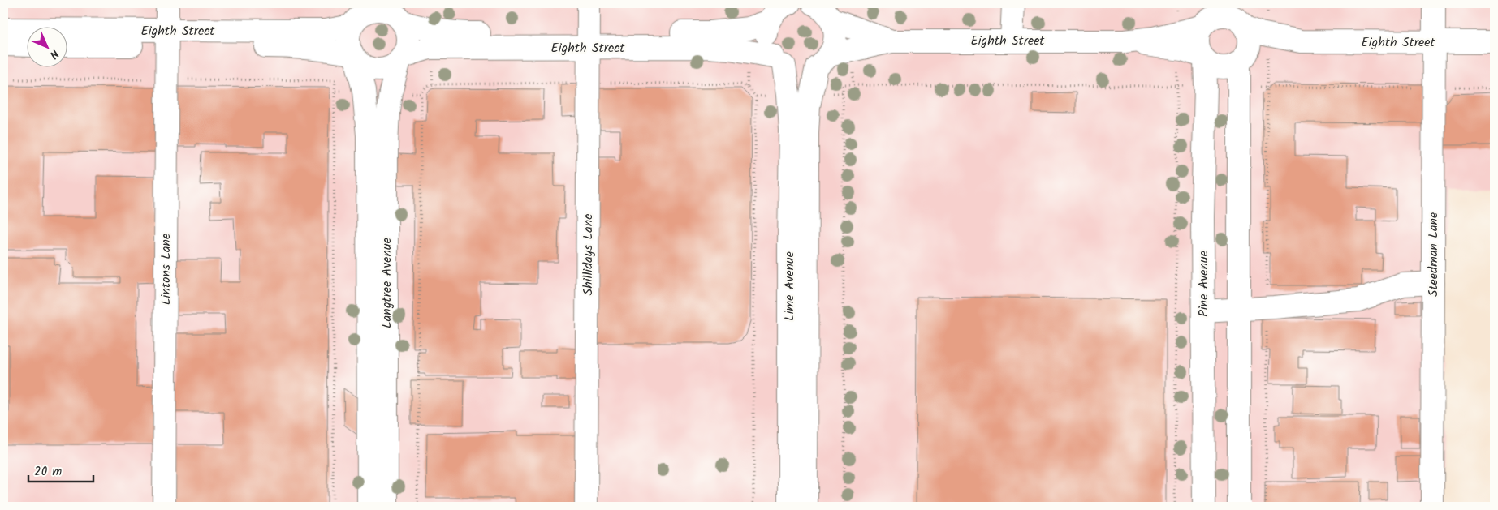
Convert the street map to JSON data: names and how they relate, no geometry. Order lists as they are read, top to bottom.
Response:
{
  "streets": {
    "street": [
      "Eighth Street",
      "Shillidays Lane",
      "Steedman Lane",
      "Lintons Lane",
      "Langtree Avenue",
      "Pine Avenue",
      "Lime Avenue"
    ]
  },
  "crossings": [
    ["Eighth Street", "Shillidays Lane"],
    ["Eighth Street", "Steedman Lane"],
    ["Eighth Street", "Lintons Lane"],
    ["Eighth Street", "Langtree Avenue"],
    ["Eighth Street", "Pine Avenue"],
    ["Eighth Street", "Lime Avenue"]
  ],
  "scale_bar": "20 m",
  "north": "bottom right"
}
